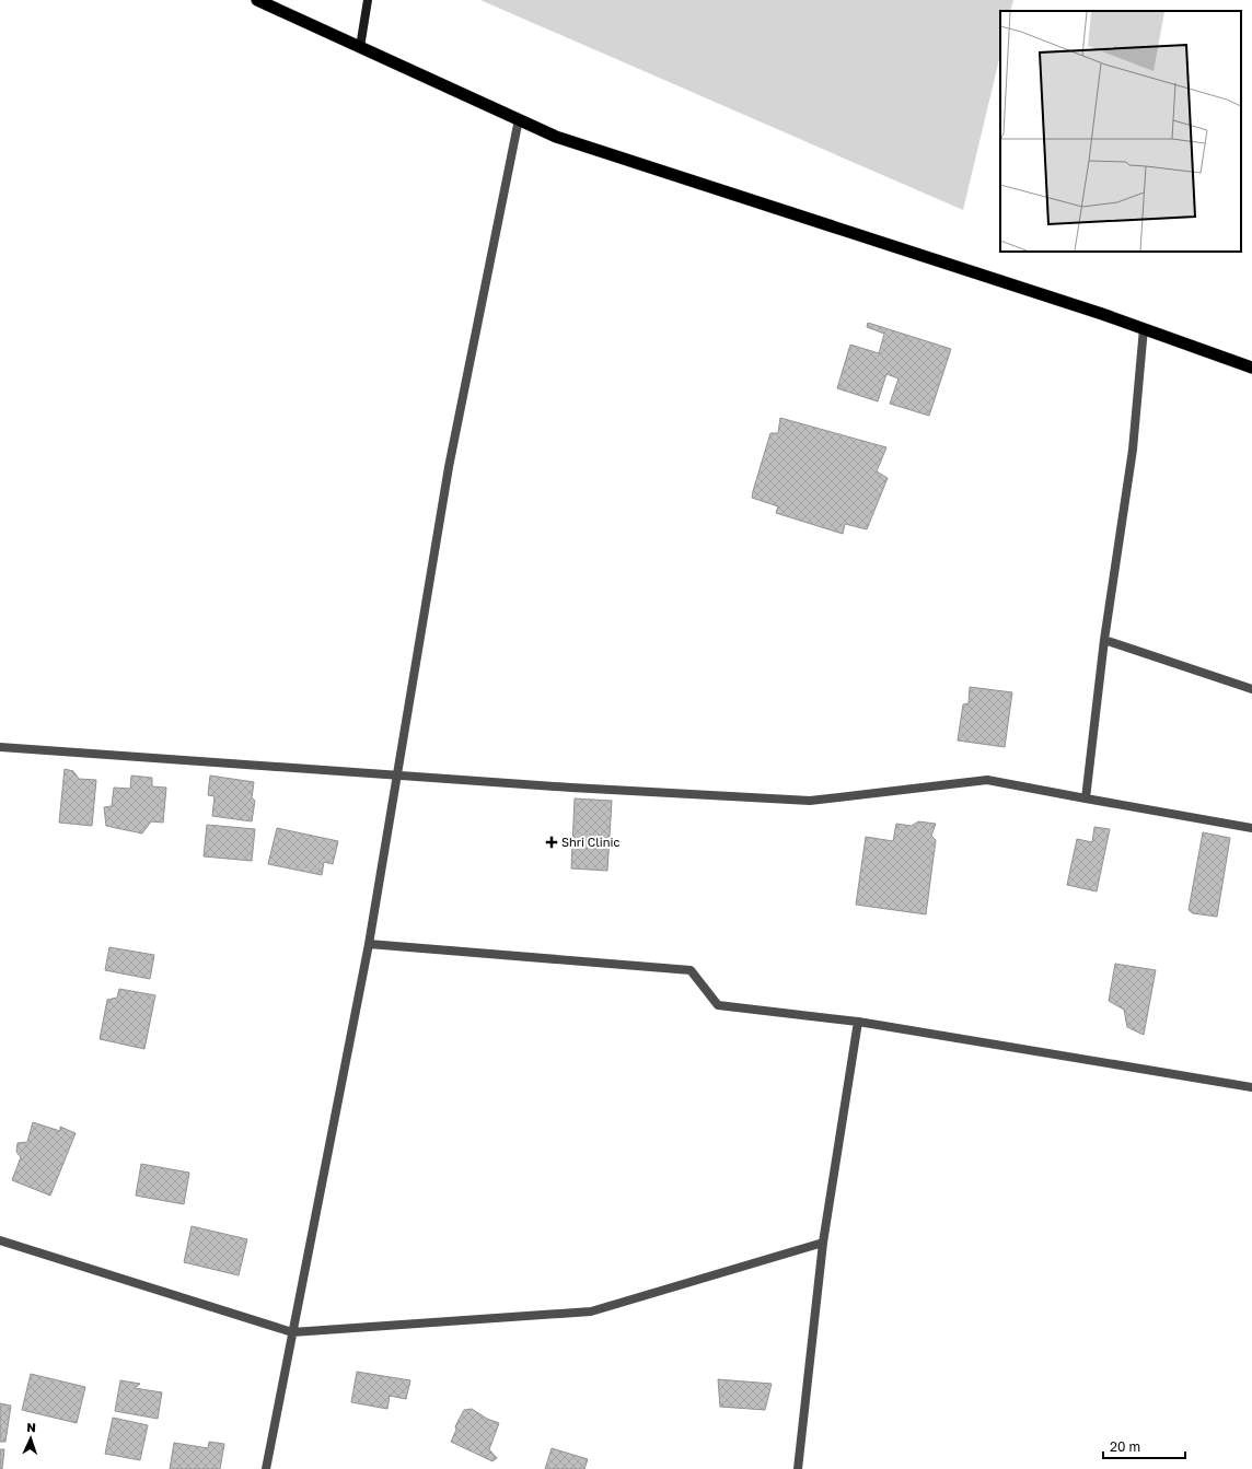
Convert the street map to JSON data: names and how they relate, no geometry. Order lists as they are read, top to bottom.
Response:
{
  "places": {
    "health": ["Shri Clinic"]
  },
  "scale_bar": "20 m",
  "north": "top"
}
